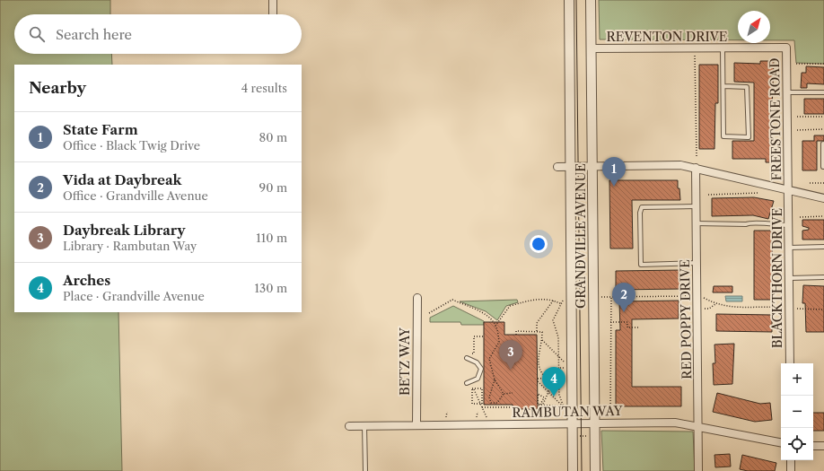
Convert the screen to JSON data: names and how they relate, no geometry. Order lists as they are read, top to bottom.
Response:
{
  "streets": {
    "street": [
      "REVENTON DRIVE",
      "FREESTONE ROAD",
      "GRANDVILLE AVENUE",
      "BLACKTHORN DRIVE",
      "RED POPPY DRIVE",
      "BETZ WAY",
      "RAMBUTAN WAY"
    ]
  },
  "crossings": [
    ["REVENTON DRIVE", "FREESTONE ROAD"],
    ["REVENTON DRIVE", "GRANDVILLE AVENUE"],
    ["FREESTONE ROAD", "BLACKTHORN DRIVE"],
    ["GRANDVILLE AVENUE", "RAMBUTAN WAY"],
    ["RED POPPY DRIVE", "RAMBUTAN WAY"],
    ["BETZ WAY", "RAMBUTAN WAY"]
  ],
  "north": "top right",
  "page": {
    "search": "Search here",
    "heading": ["Nearby", "4 results"],
    "list": [
      {
        "mark": "1",
        "name": "State Farm",
        "note": "Office · Black Twig Drive",
        "value": "80 m"
      },
      {
        "mark": "2",
        "name": "Vida at Daybreak",
        "note": "Office · Grandville Avenue",
        "value": "90 m"
      },
      {
        "mark": "3",
        "name": "Daybreak Library",
        "note": "Library · Rambutan Way",
        "value": "110 m"
      },
      {
        "mark": "4",
        "name": "Arches",
        "note": "Place · Grandville Avenue",
        "value": "130 m"
      }
    ],
    "pins": [
      "1",
      "2",
      "3",
      "4"
    ],
    "map_buttons": ["+", "−"]
  }
}
